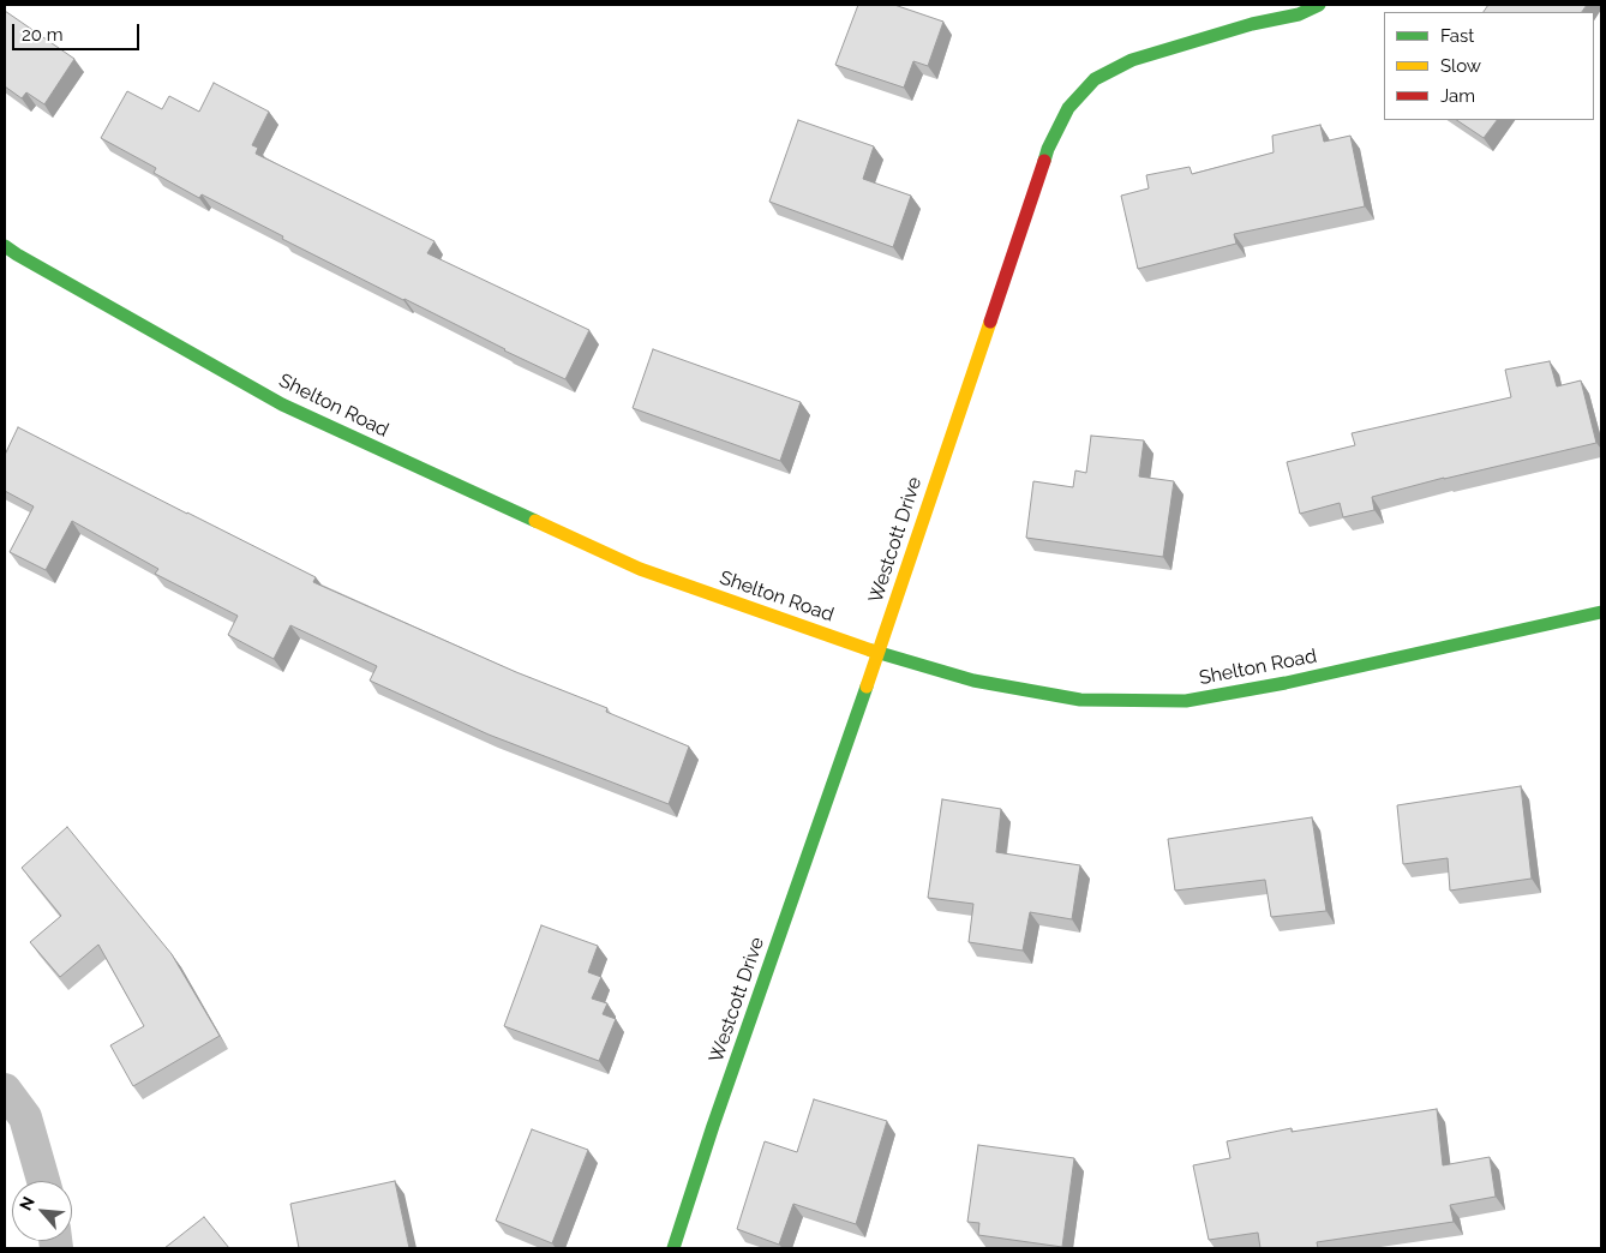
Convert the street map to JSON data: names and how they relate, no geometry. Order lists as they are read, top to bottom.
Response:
{
  "streets": {
    "street": ["Shelton Road", "Westcott Drive"]
  },
  "crossings": [
    ["Shelton Road", "Westcott Drive"]
  ],
  "legend": ["Fast", "Slow", "Jam"],
  "scale_bar": "20 m",
  "north": "top left"
}
